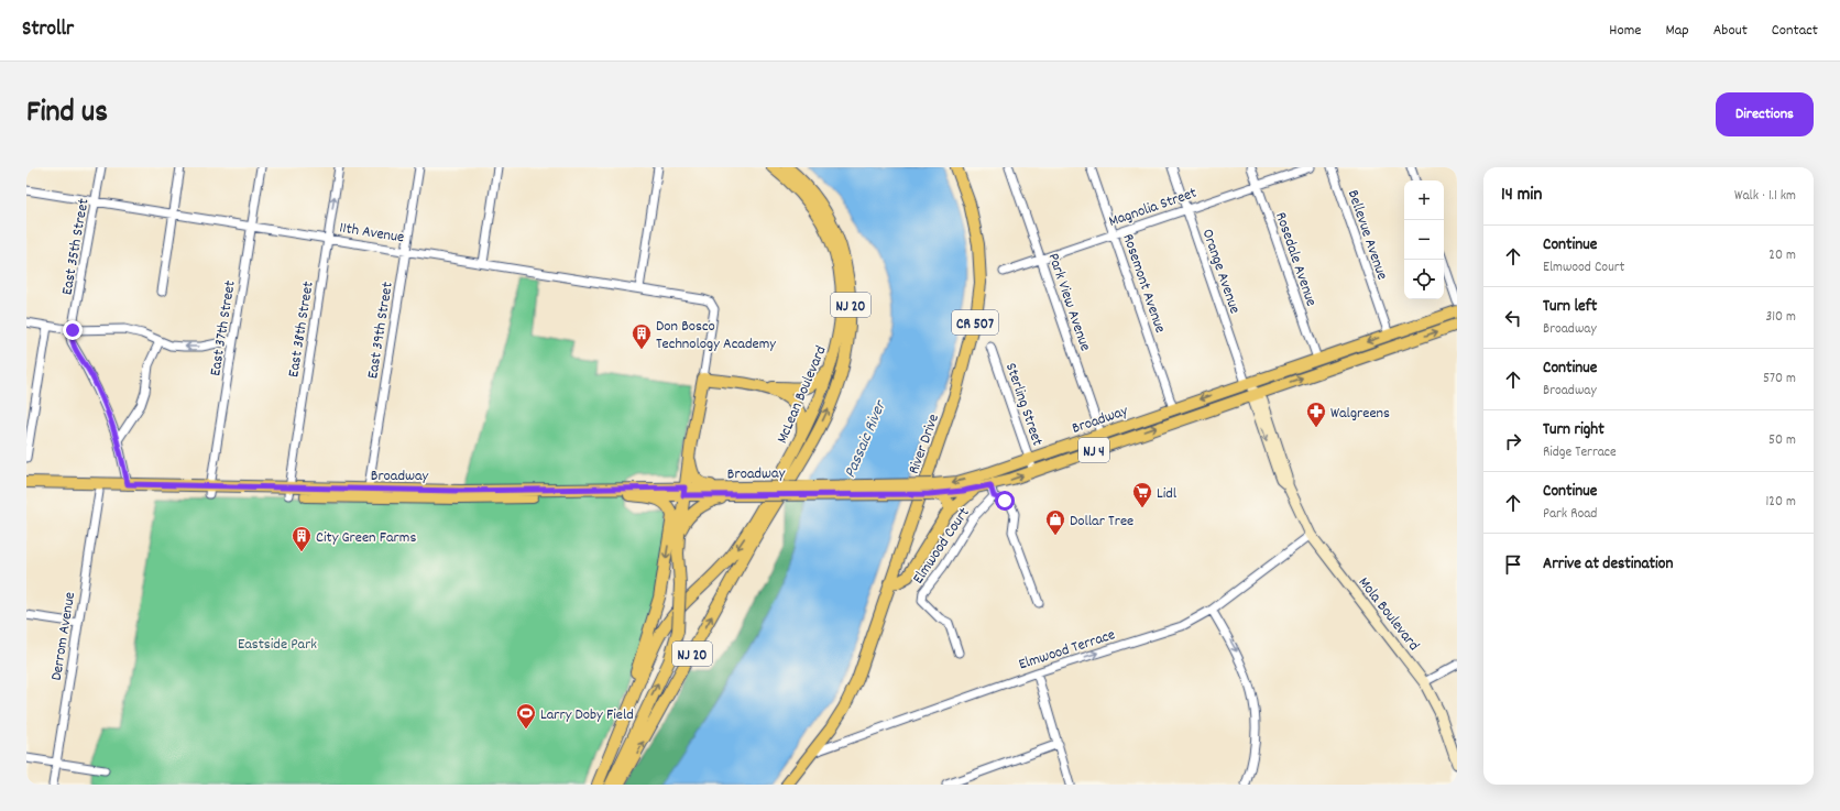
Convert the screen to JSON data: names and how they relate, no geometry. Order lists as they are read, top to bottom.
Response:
{
  "streets": {
    "main road": [
      "NJ 20",
      "CR 507",
      "McLean Boulevard",
      "Broadway",
      "River Drive",
      "NJ 4"
    ],
    "street": [
      "Magnolia Street",
      "11th Avenue",
      "Bellevue Avenue",
      "East 35th Street",
      "Rosedale Avenue",
      "Orange Avenue",
      "Rosemont Avenue",
      "Park View Avenue",
      "East 37th Street",
      "East 38th Street",
      "East 39th Street",
      "Sterling Street",
      "Elmwood Court",
      "Mola Boulevard",
      "Derrom Avenue",
      "Elmwood Terrace"
    ]
  },
  "crossings": [
    ["Magnolia Street", "Rosedale Avenue"],
    ["Magnolia Street", "Orange Avenue"],
    ["Magnolia Street", "Rosemont Avenue"],
    ["Magnolia Street", "Park View Avenue"],
    ["11th Avenue", "East 35th Street"],
    ["11th Avenue", "East 37th Street"],
    ["11th Avenue", "East 38th Street"],
    ["11th Avenue", "East 39th Street"],
    ["Bellevue Avenue", "Broadway"],
    ["Rosedale Avenue", "Broadway"],
    ["Orange Avenue", "Broadway"],
    ["Rosemont Avenue", "Broadway"],
    ["Park View Avenue", "Broadway"],
    ["East 37th Street", "Broadway"],
    ["East 38th Street", "Broadway"],
    ["East 39th Street", "Broadway"],
    ["Sterling Street", "Broadway"],
    ["Broadway", "Mola Boulevard"],
    ["Broadway", "Derrom Avenue"],
    ["River Drive", "Elmwood Terrace"],
    ["Mola Boulevard", "Elmwood Terrace"]
  ],
  "water": ["Passaic River"],
  "parks": ["Eastside Park"],
  "places": {
    "building": ["Don Bosco Technology Academy", "City Green Farms"],
    "pharmacy": ["Walgreens"],
    "supermarket": ["Lidl"],
    "shop": ["Dollar Tree"],
    "sports": ["Larry Doby Field"]
  },
  "page": {
    "header": "Strollr",
    "nav": [
      "Home",
      "Map",
      "About",
      "Contact"
    ],
    "title": "Find us",
    "buttons": "Directions",
    "heading": ["14 min", "Walk · 1.1 km"],
    "map_buttons": ["+", "−"],
    "list": [
      ["Continue", "Elmwood Court", "20 m"],
      ["Turn left", "Broadway", "310 m"],
      ["Continue", "Broadway", "570 m"],
      ["Turn right", "Ridge Terrace", "50 m"],
      ["Continue", "Park Road", "120 m"],
      "Arrive at destination"
    ]
  }
}
